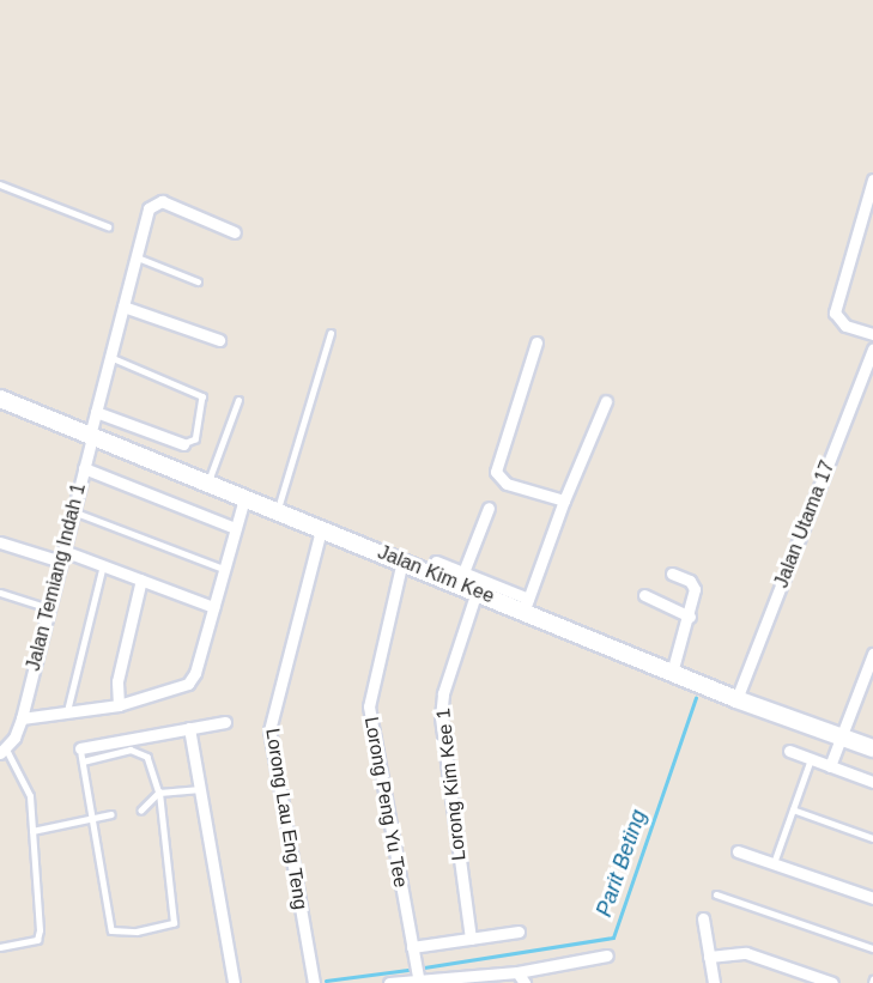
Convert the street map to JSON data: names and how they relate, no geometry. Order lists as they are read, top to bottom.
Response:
{
  "streets": {
    "street": [
      "Jalan Utama 17",
      "Jalan Kim Kee",
      "Jalan Temiang Indah 1",
      "Lorong Kim Kee 1",
      "Lorong Peng Yu Tee",
      "Lorong Lau Eng Teng"
    ]
  },
  "crossings": [
    ["Jalan Utama 17", "Jalan Kim Kee"],
    ["Jalan Kim Kee", "Jalan Temiang Indah 1"],
    ["Jalan Kim Kee", "Lorong Kim Kee 1"],
    ["Jalan Kim Kee", "Lorong Peng Yu Tee"],
    ["Jalan Kim Kee", "Lorong Lau Eng Teng"]
  ],
  "water": ["Parit Beting"]
}
